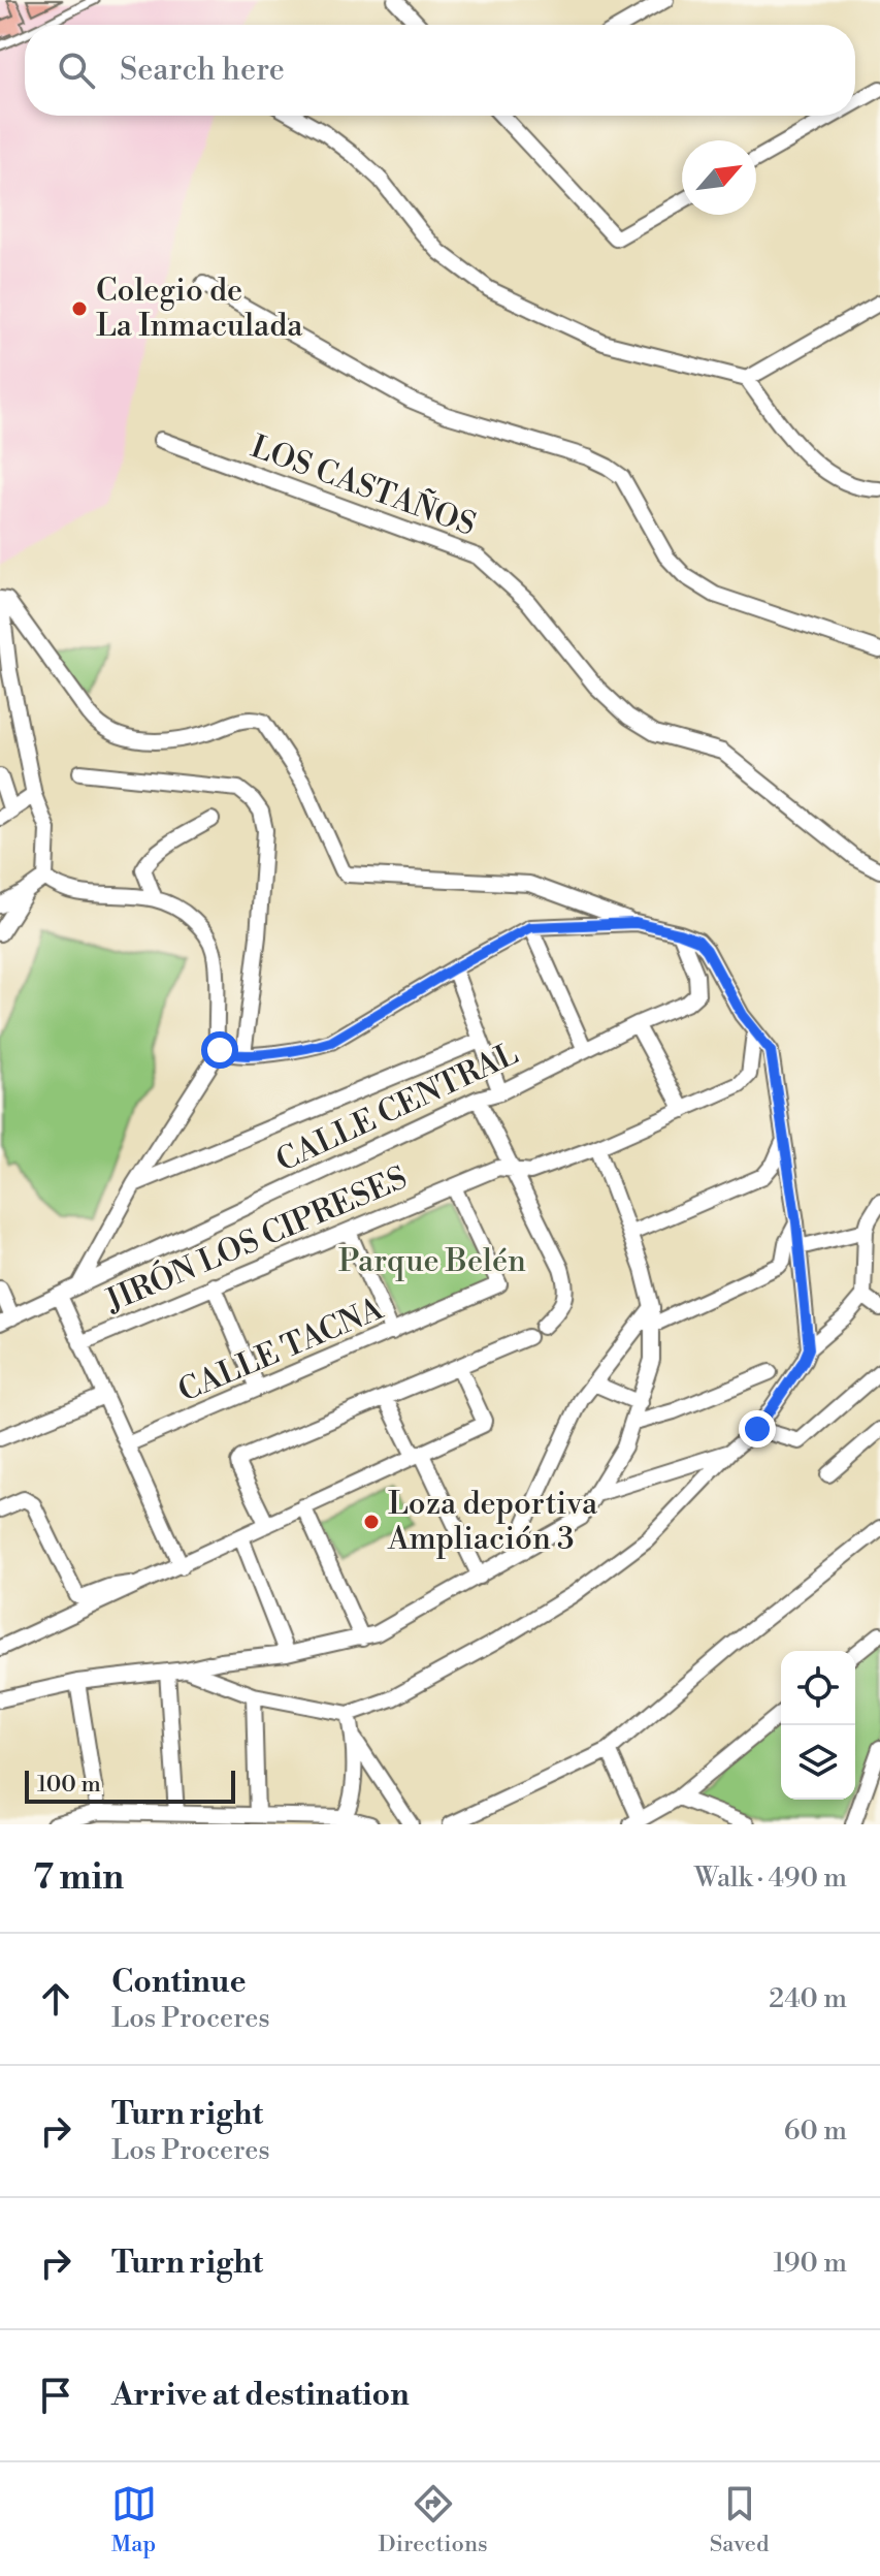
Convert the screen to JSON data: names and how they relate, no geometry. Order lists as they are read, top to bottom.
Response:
{
  "streets": {
    "street": [
      "LOS CASTAÑOS",
      "CALLE CENTRAL",
      "JIRÓN LOS CIPRESES",
      "CALLE TACNA"
    ]
  },
  "crossings": [
    ["JIRÓN LOS CIPRESES", "CALLE TACNA"]
  ],
  "parks": ["Parque Belén"],
  "places": ["Colegio de La Inmaculada", "Loza deportiva Ampliación 3"],
  "scale_bar": "100 m",
  "north": "top right",
  "page": {
    "search": "Search here",
    "scale": "100 m",
    "heading": ["7 min", "Walk · 490 m"],
    "list": [
      ["Continue", "Los Proceres", "240 m"],
      ["Turn right", "Los Proceres", "60 m"],
      ["Turn right", "190 m"],
      "Arrive at destination"
    ],
    "nav": ["Map", "Directions", "Saved"]
  }
}
